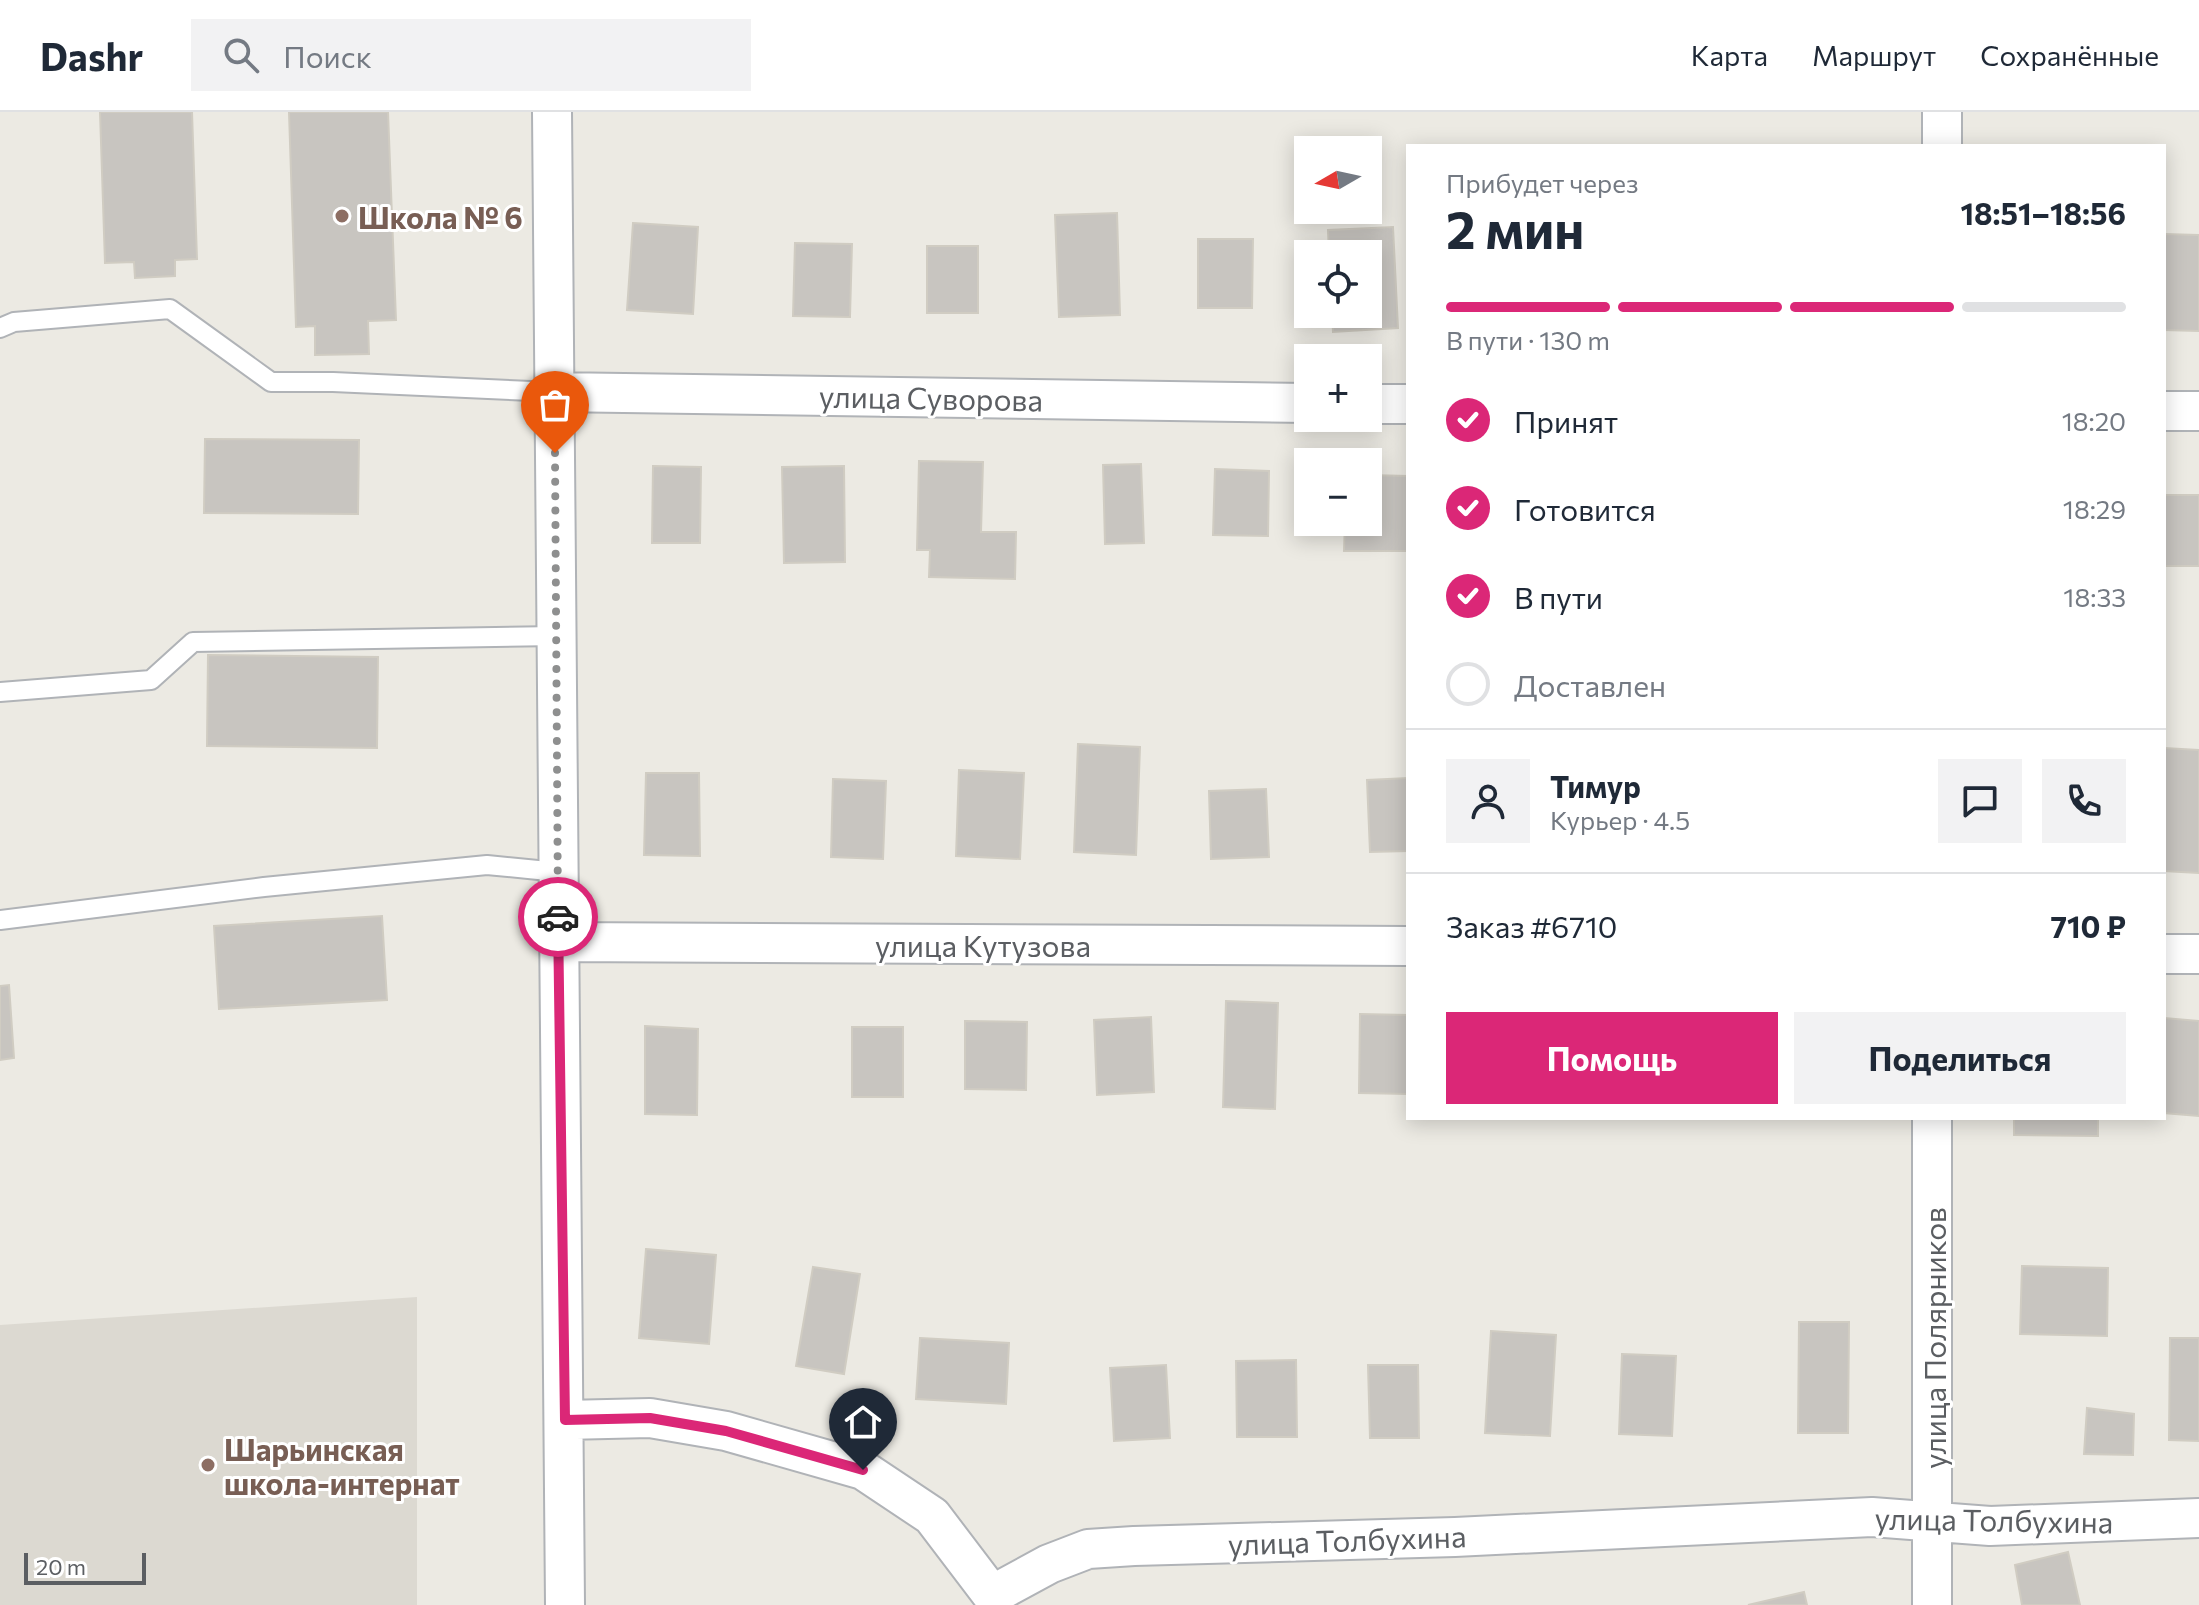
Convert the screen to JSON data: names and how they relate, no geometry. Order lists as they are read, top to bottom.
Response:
{
  "streets": {
    "street": [
      "улица Суворова",
      "улица Кутузова",
      "улица Полярников",
      "улица Толбухина"
    ]
  },
  "crossings": [
    ["улица Полярников", "улица Толбухина"]
  ],
  "places": ["Школа № 6", "Шарьинская школа-интернат"],
  "scale_bar": "20 m",
  "north": "left",
  "page": {
    "header": "Dashr",
    "search": "Поиск",
    "nav": ["Карта", "Маршрут", "Сохранённые"],
    "map_buttons": ["+", "−"],
    "heading": ["2 мин", "Прибудет через", "18:51–18:56"],
    "panel": [
      "Тимур",
      "Курьер · 4.5",
      "Заказ #6710",
      "710 ₽"
    ],
    "bar": "В пути · 130 m",
    "list": [
      ["Принят", "18:20"],
      ["Готовится", "18:29"],
      ["В пути", "18:33"],
      "Доставлен"
    ],
    "buttons": ["Помощь", "Поделиться"],
    "scale": "20 m"
  }
}
